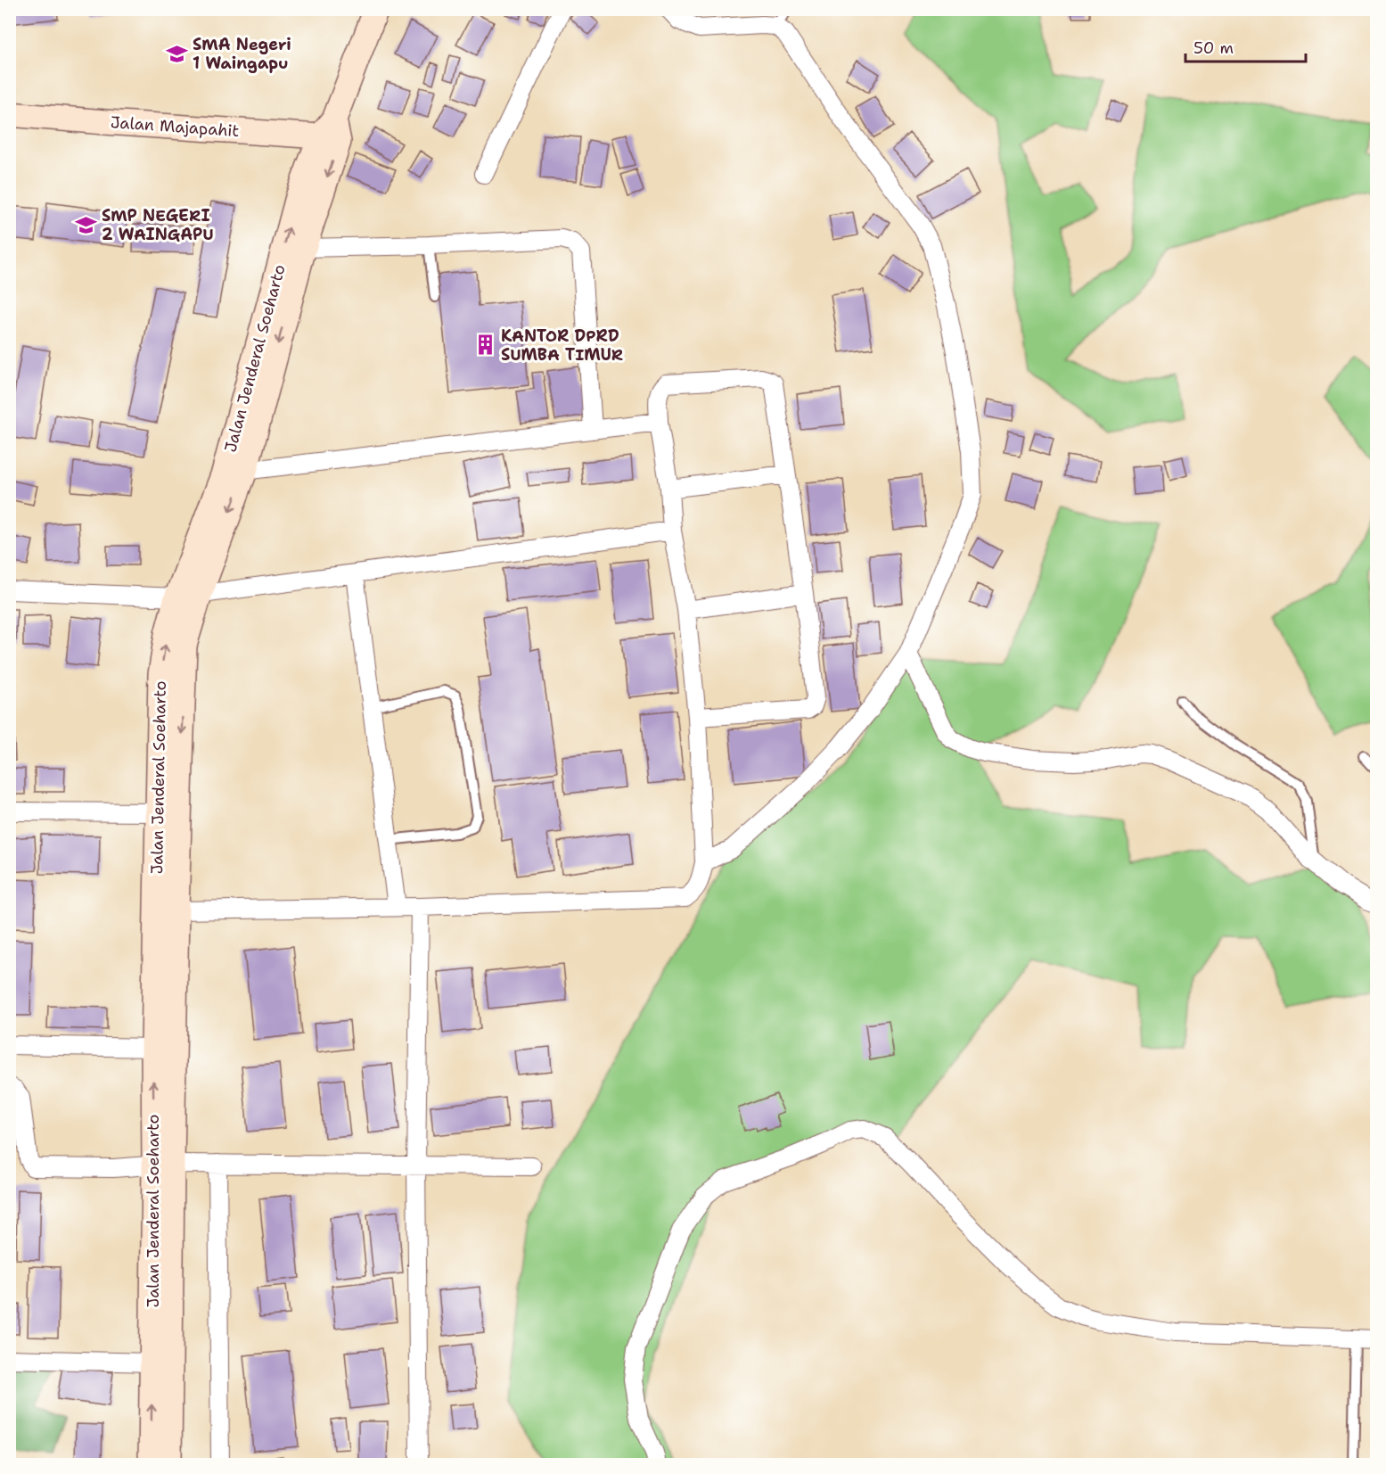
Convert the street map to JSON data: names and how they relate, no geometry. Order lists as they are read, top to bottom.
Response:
{
  "streets": {
    "main road": ["Jalan Majapahit", "Jalan Jenderal Soeharto"]
  },
  "crossings": [
    ["Jalan Majapahit", "Jalan Jenderal Soeharto"]
  ],
  "places": {
    "school or university": ["SMA Negeri 1 Waingapu", "SMP NEGERI 2 WAINGAPU"],
    "building": ["KANTOR DPRD SUMBA TIMUR"]
  },
  "scale_bar": "50 m"
}
